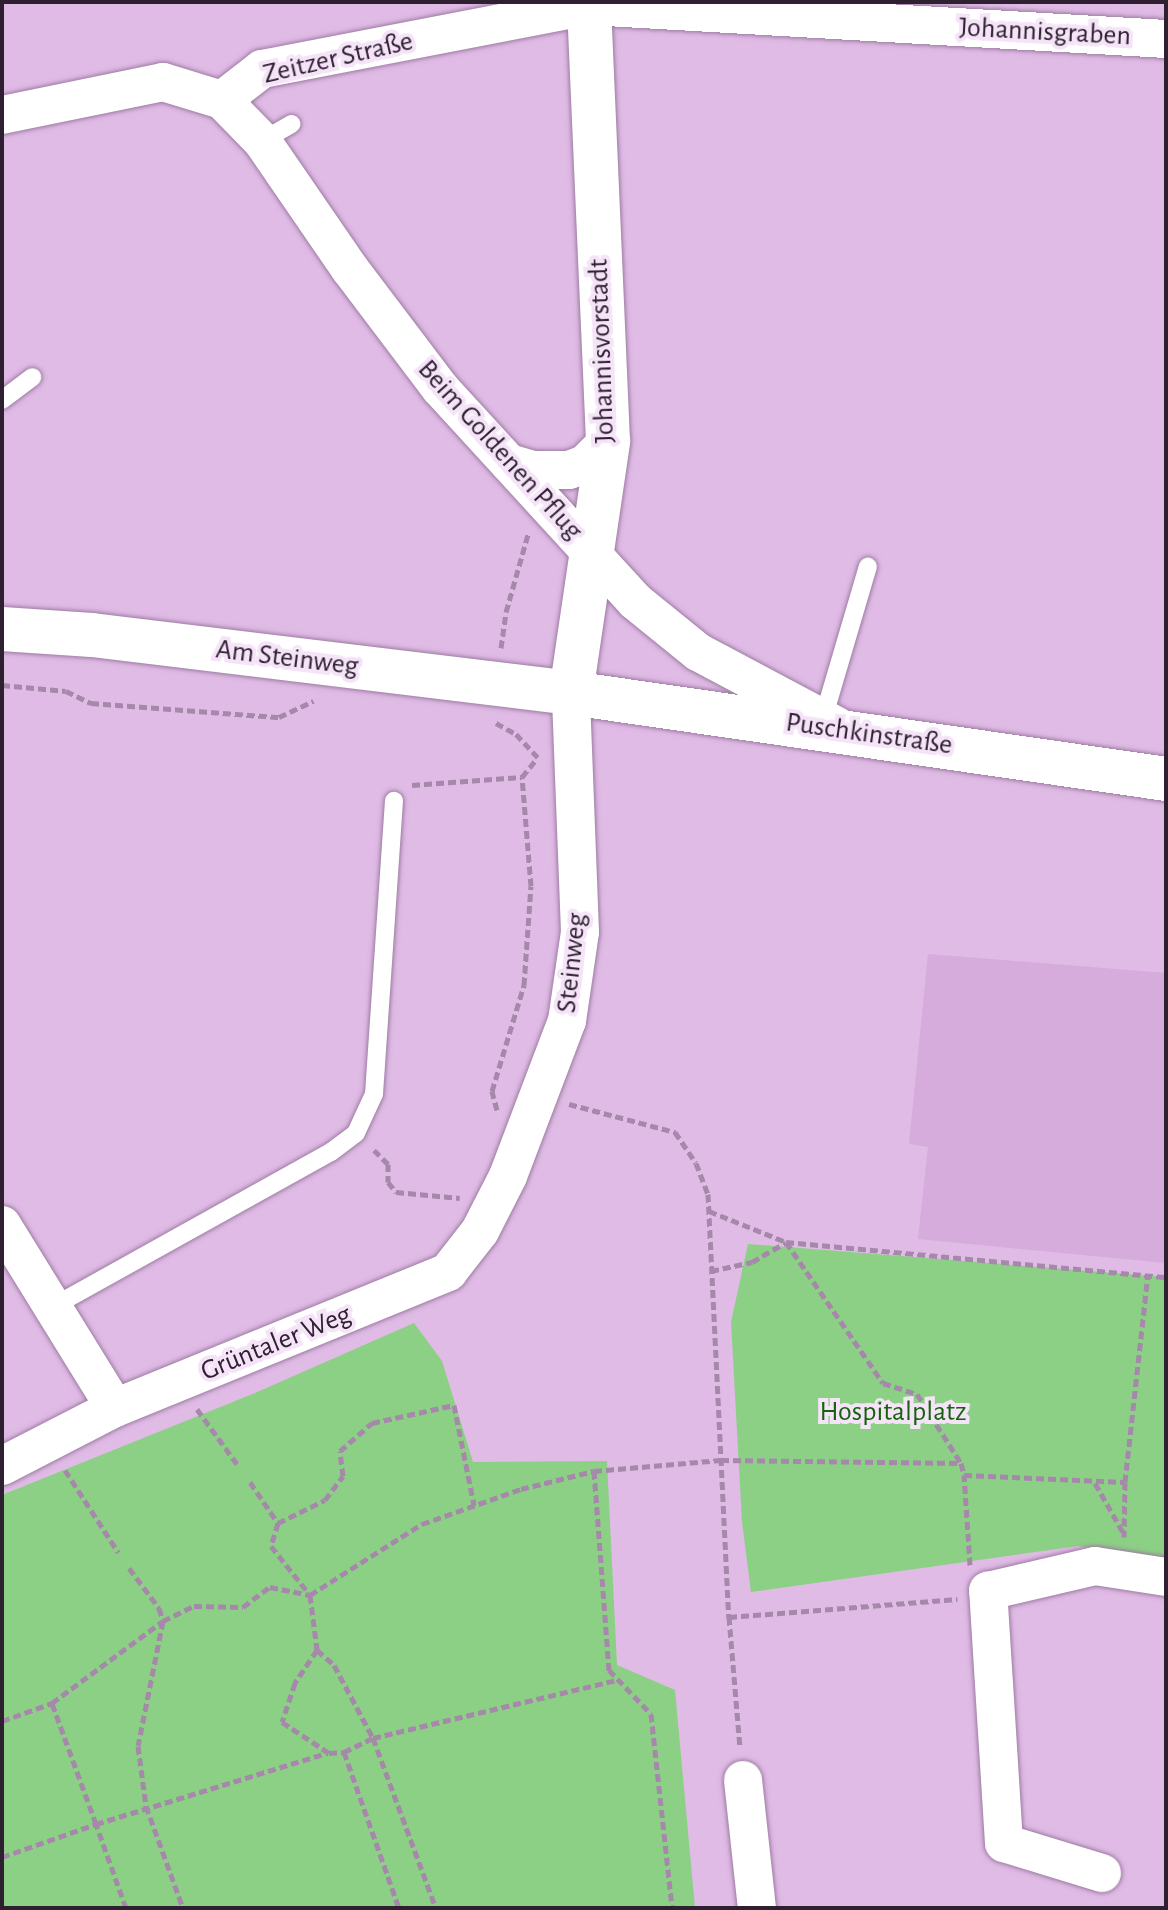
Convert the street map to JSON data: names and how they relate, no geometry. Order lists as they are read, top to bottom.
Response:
{
  "streets": {
    "main road": ["Johannisvorstadt", "Am Steinweg", "Puschkinstraße"],
    "street": [
      "Johannisgraben",
      "Zeitzer Straße",
      "Beim Goldenen Pflug",
      "Steinweg",
      "Grüntaler Weg"
    ]
  },
  "crossings": [
    ["Johannisgraben", "Zeitzer Straße"],
    ["Johannisgraben", "Johannisvorstadt"],
    ["Zeitzer Straße", "Johannisvorstadt"],
    ["Zeitzer Straße", "Beim Goldenen Pflug"],
    ["Johannisvorstadt", "Beim Goldenen Pflug"],
    ["Johannisvorstadt", "Am Steinweg"],
    ["Johannisvorstadt", "Puschkinstraße"],
    ["Johannisvorstadt", "Steinweg"],
    ["Beim Goldenen Pflug", "Puschkinstraße"],
    ["Am Steinweg", "Puschkinstraße"],
    ["Am Steinweg", "Steinweg"],
    ["Puschkinstraße", "Steinweg"],
    ["Steinweg", "Grüntaler Weg"]
  ],
  "parks": ["Hospitalplatz"]
}
